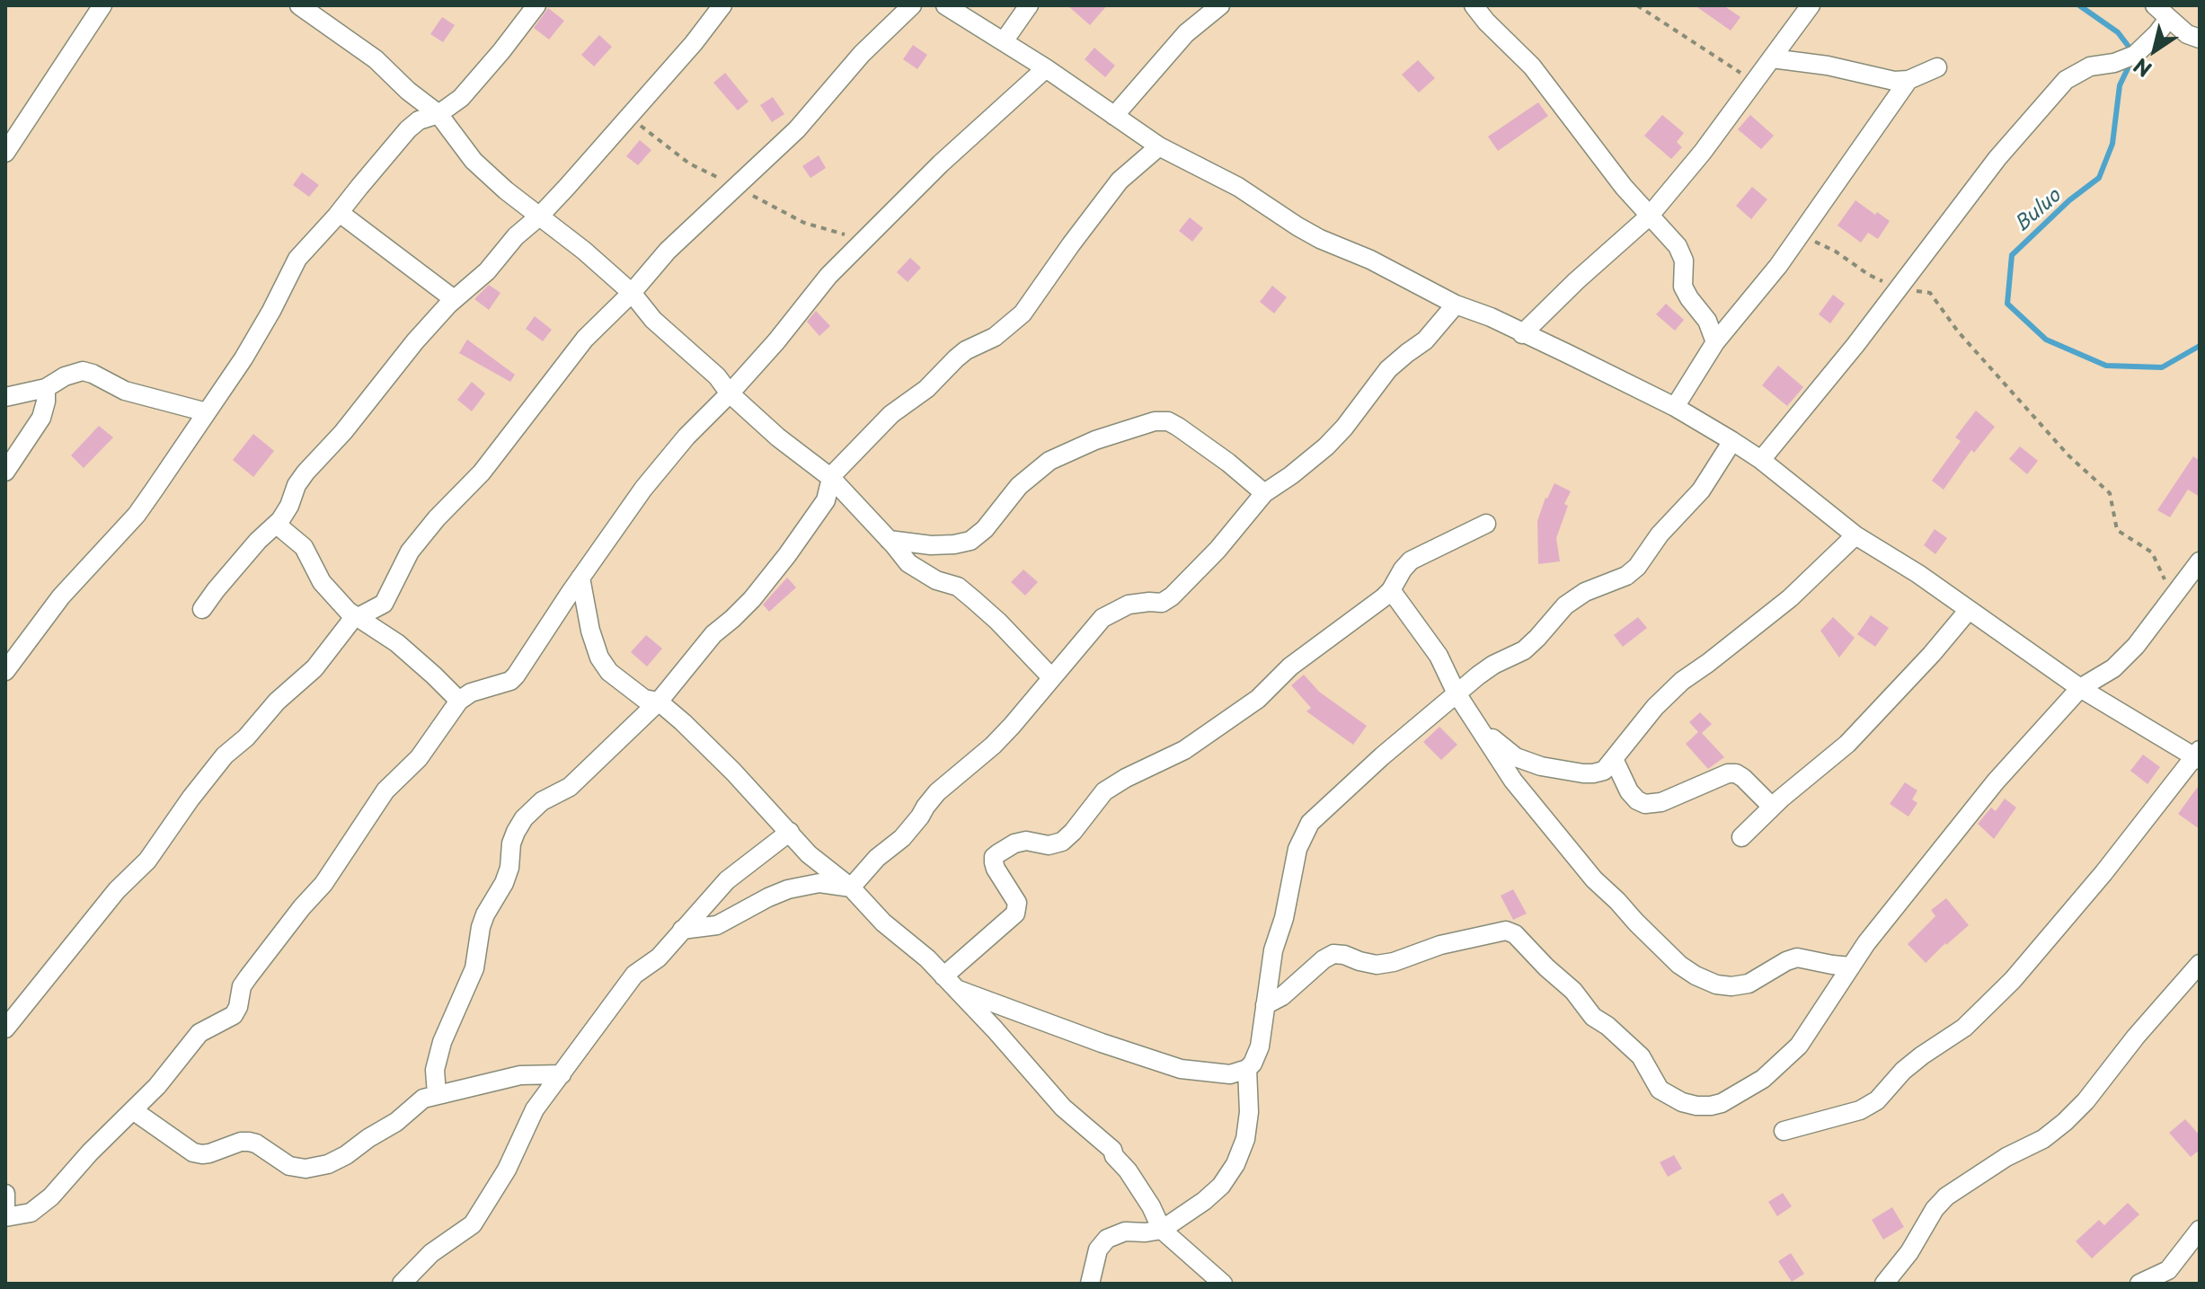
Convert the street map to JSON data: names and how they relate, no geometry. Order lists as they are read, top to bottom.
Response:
{
  "water": ["Buluo"],
  "north": "bottom left"
}
